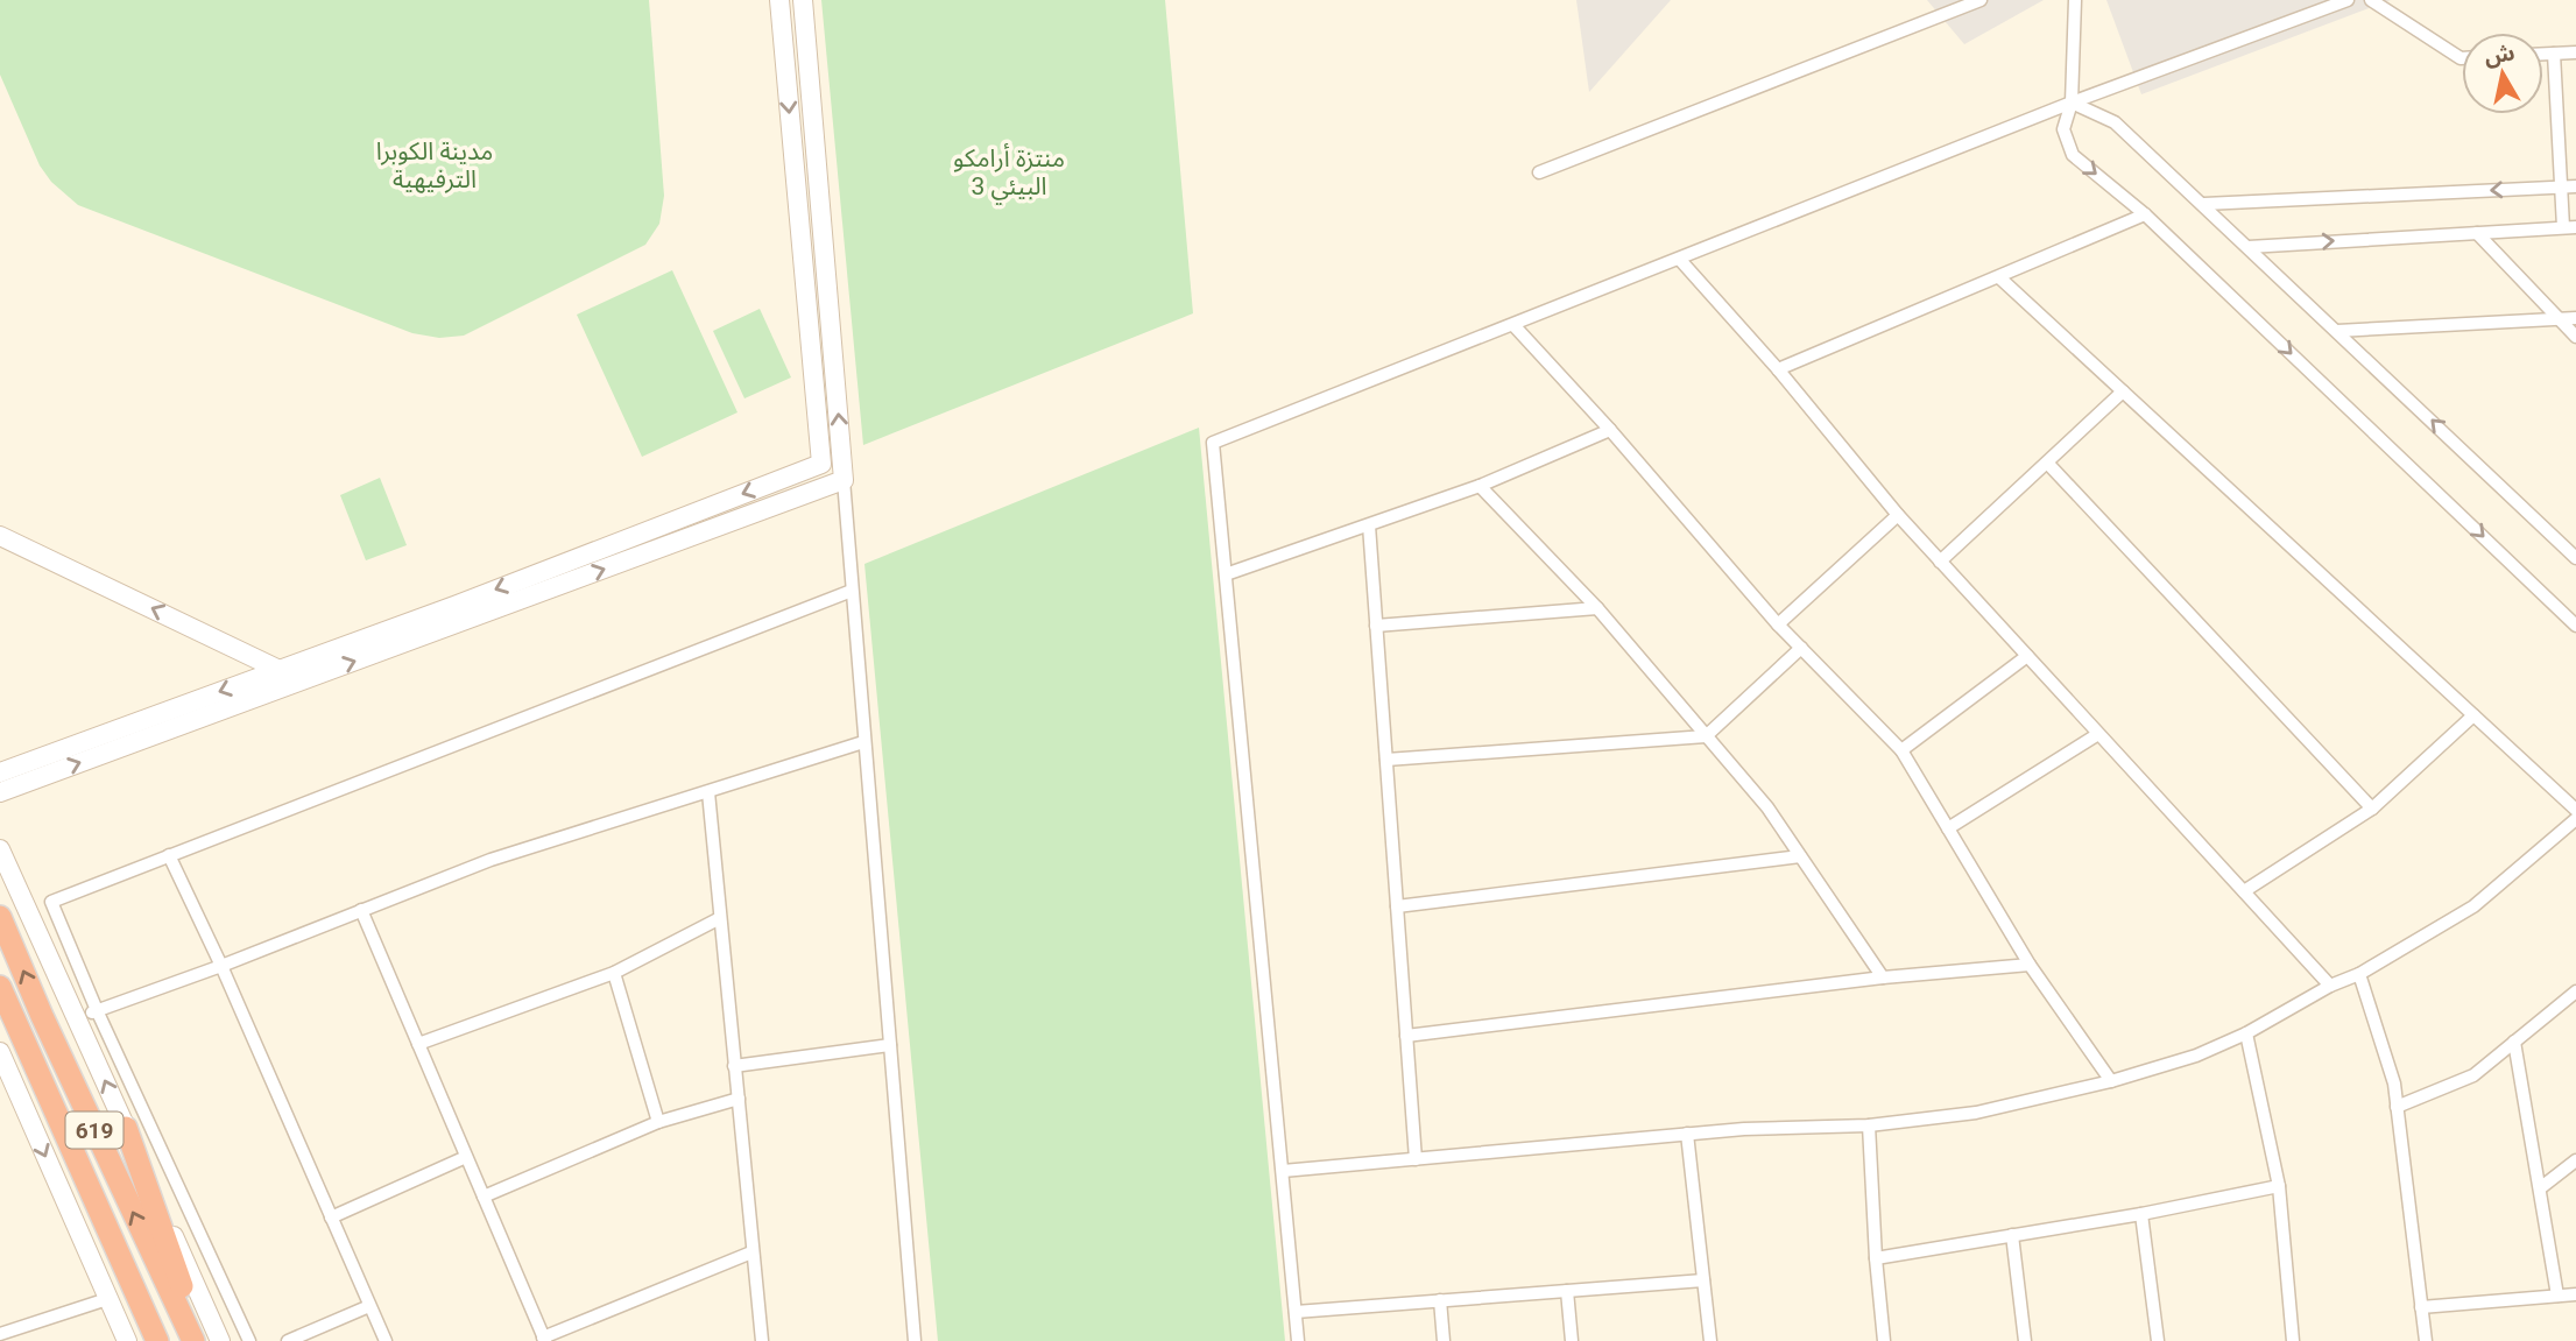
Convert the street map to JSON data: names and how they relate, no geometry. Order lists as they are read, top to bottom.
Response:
{
  "streets": {
    "highway": ["619"]
  },
  "parks": ["مدينة الكوبرا الترفيهية", "منتزة أرامكو البيئي 3"],
  "north": "top"
}
